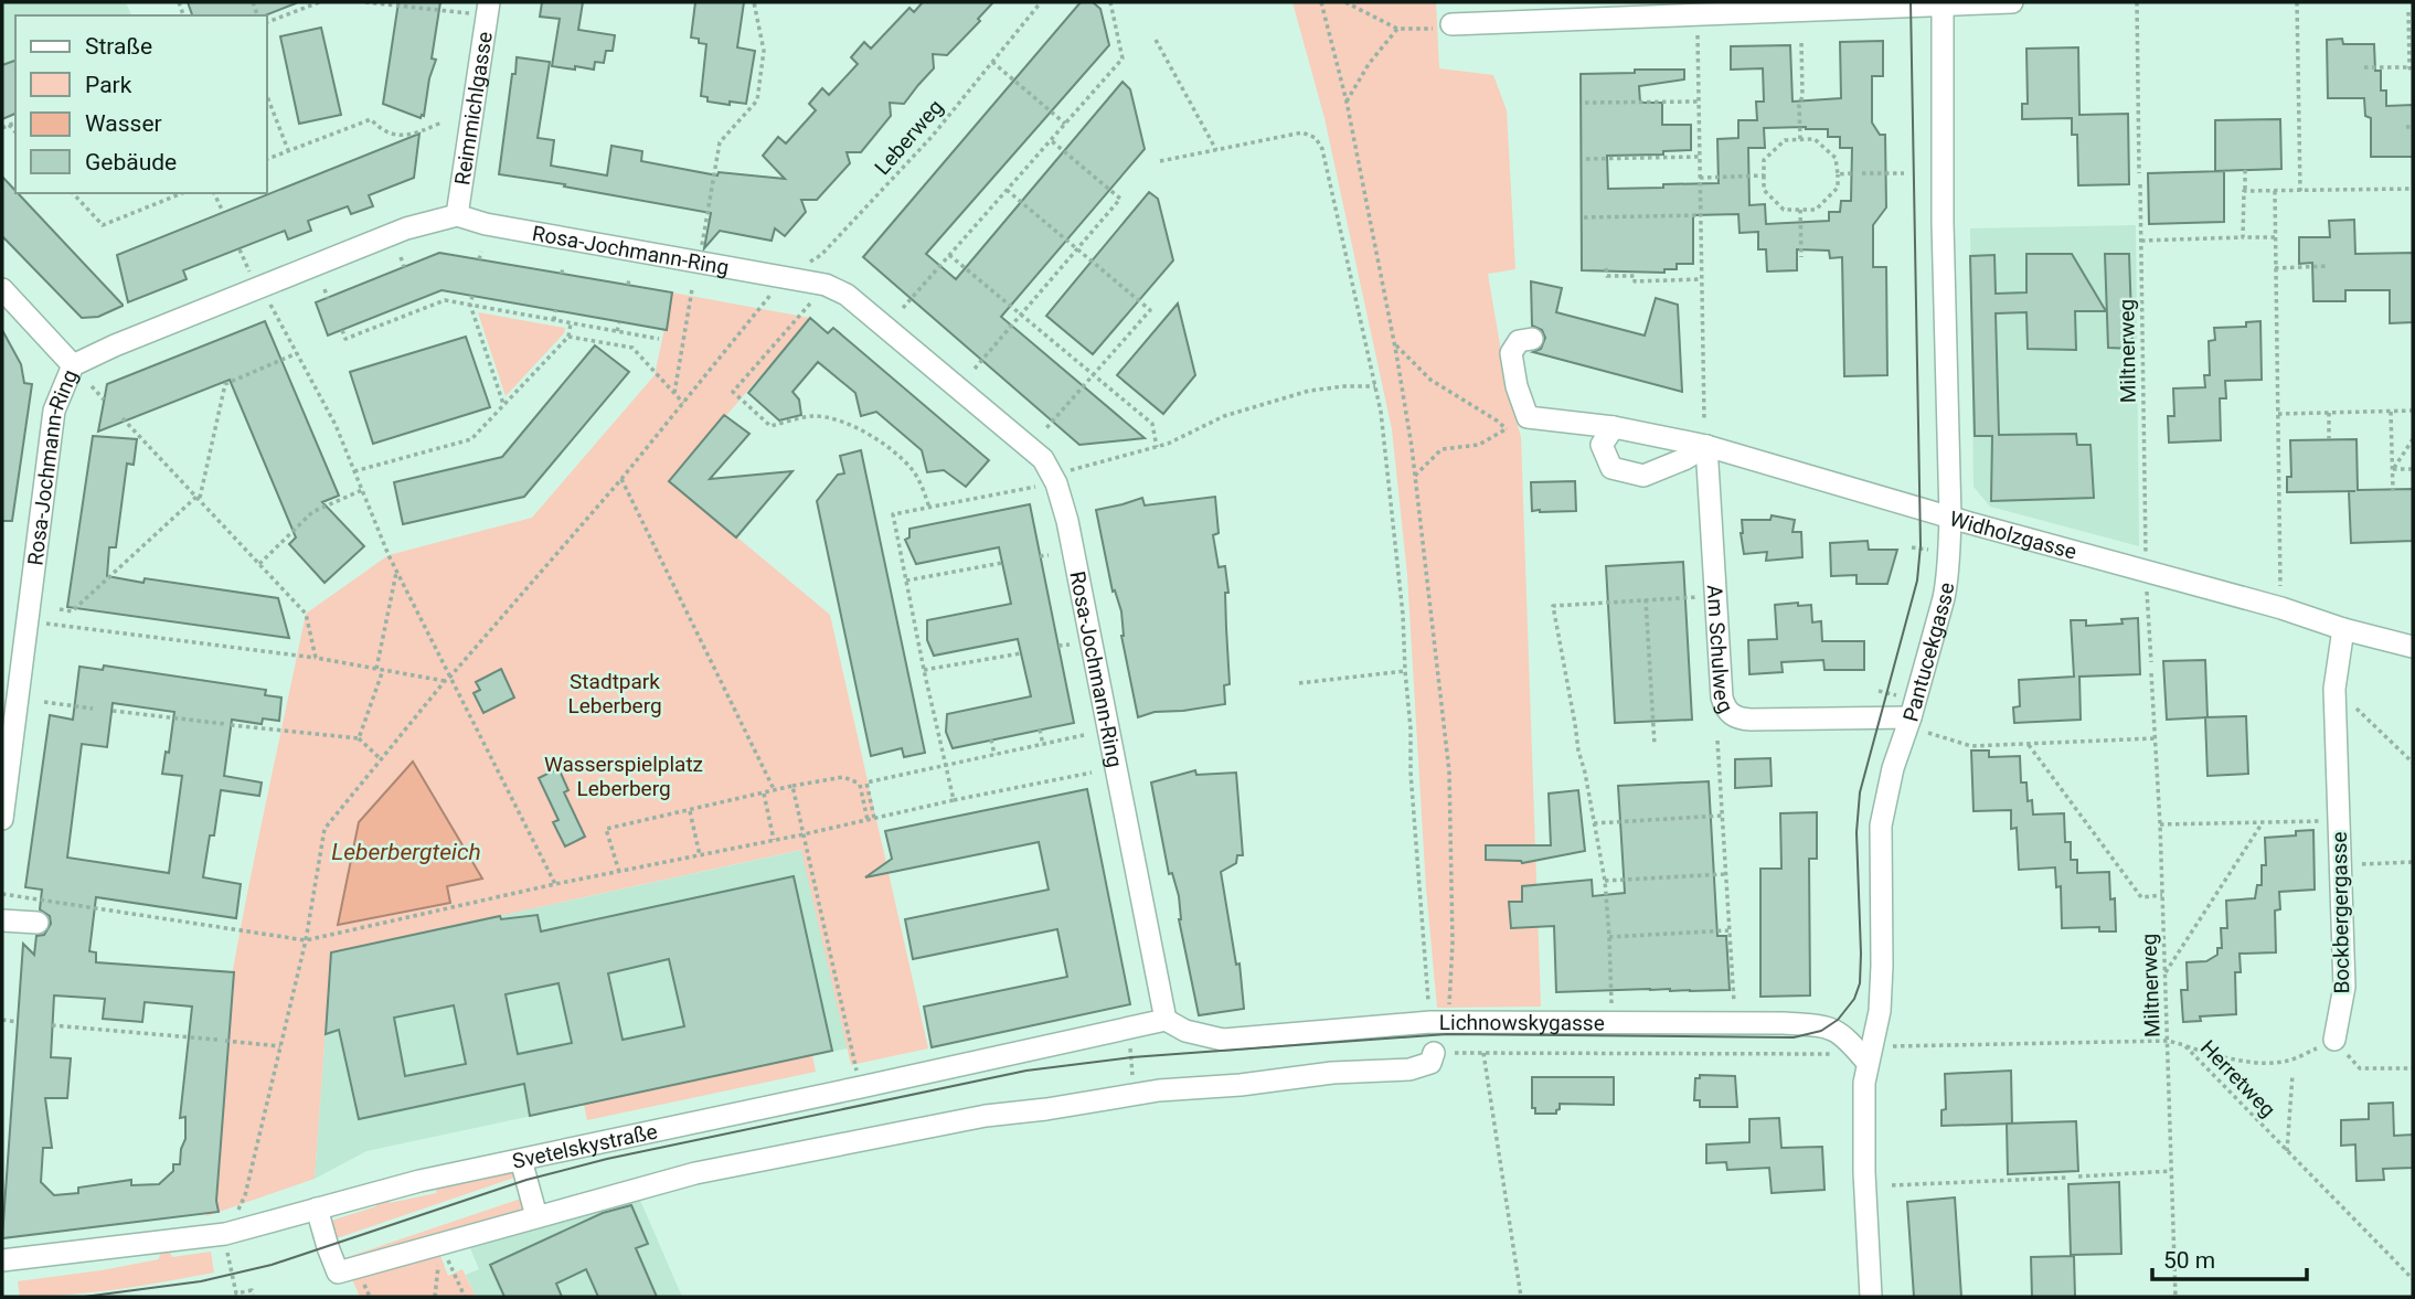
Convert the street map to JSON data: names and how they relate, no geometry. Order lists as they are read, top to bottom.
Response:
{
  "streets": {
    "street": [
      "Reimmichlgasse",
      "Rosa-Jochmann-Ring",
      "Widholzgasse",
      "Am Schulweg",
      "Pantucekgasse",
      "Bockbergergasse",
      "Lichnowskygasse",
      "Svetelskystraße"
    ],
    "path": ["Leberweg", "Miltnerweg", "Herretweg"]
  },
  "crossings": [
    ["Reimmichlgasse", "Rosa-Jochmann-Ring"],
    ["Leberweg", "Rosa-Jochmann-Ring"],
    ["Leberweg", "Svetelskystraße"],
    ["Rosa-Jochmann-Ring", "Lichnowskygasse"],
    ["Rosa-Jochmann-Ring", "Svetelskystraße"],
    ["Miltnerweg", "Herretweg"],
    ["Widholzgasse", "Am Schulweg"],
    ["Widholzgasse", "Pantucekgasse"],
    ["Widholzgasse", "Bockbergergasse"],
    ["Am Schulweg", "Pantucekgasse"],
    ["Pantucekgasse", "Lichnowskygasse"],
    ["Pantucekgasse", "Herretweg"],
    ["Lichnowskygasse", "Herretweg"],
    ["Lichnowskygasse", "Svetelskystraße"]
  ],
  "water": ["Leberbergteich"],
  "parks": ["Stadtpark Leberberg", "Wasserspielplatz Leberberg"],
  "legend": [
    "Straße",
    "Park",
    "Wasser",
    "Gebäude"
  ],
  "scale_bar": "50 m"
}
